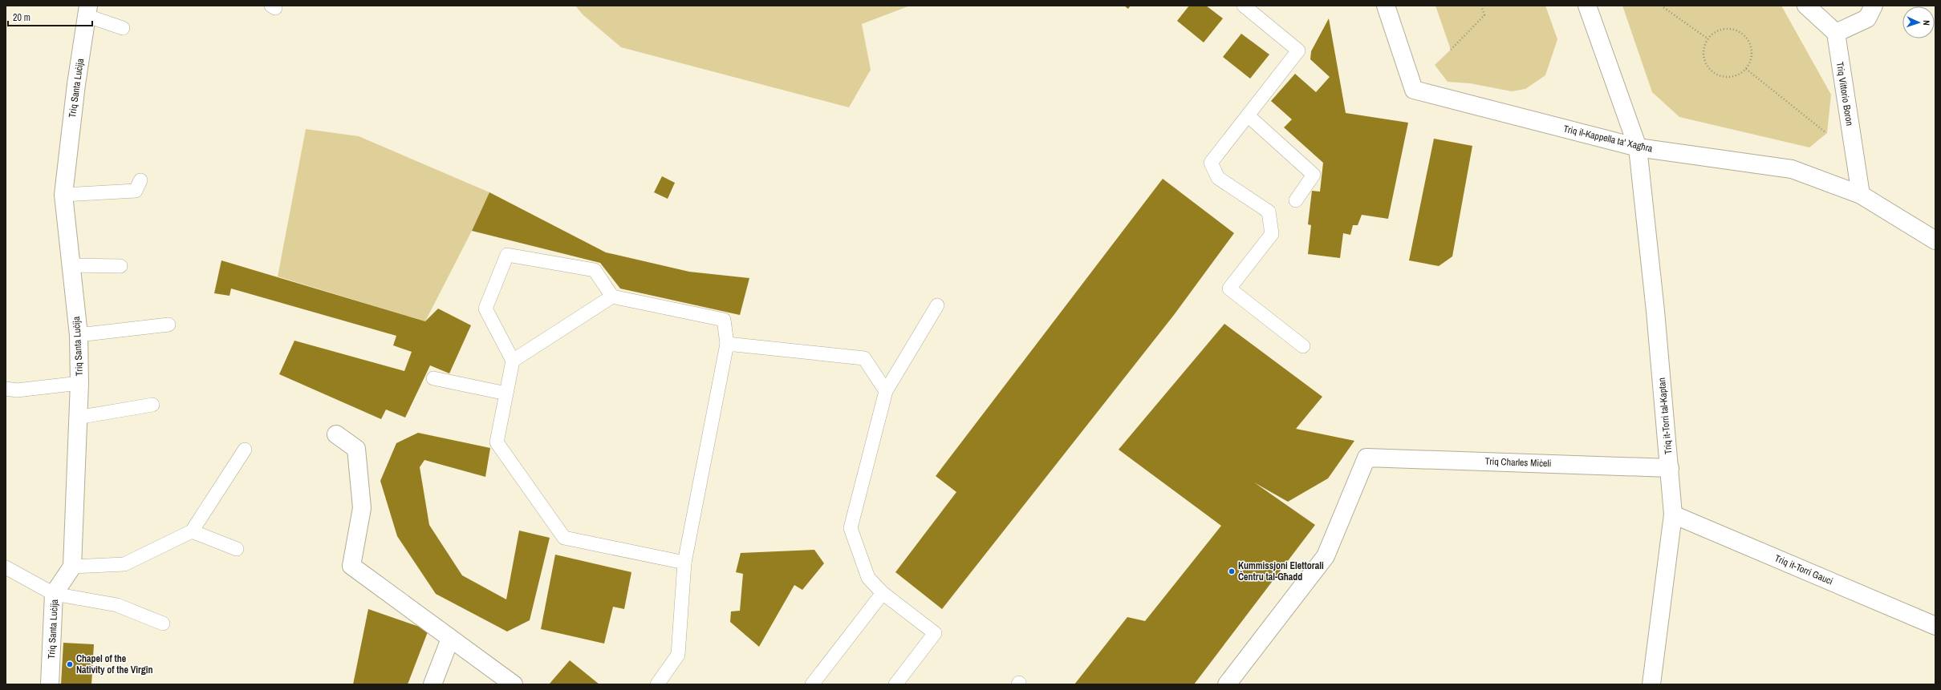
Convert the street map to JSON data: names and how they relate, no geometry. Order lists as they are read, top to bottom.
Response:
{
  "streets": {
    "street": [
      "Triq Santa Luċija",
      "Triq Vittorio Boron",
      "Triq il-Kappella ta' Xagħra",
      "Triq it-Torri tal-Kaptan",
      "Triq Charles Miċeli",
      "Triq it-Torri Gauci"
    ]
  },
  "crossings": [
    ["Triq Vittorio Boron", "Triq il-Kappella ta' Xagħra"],
    ["Triq il-Kappella ta' Xagħra", "Triq it-Torri tal-Kaptan"],
    ["Triq it-Torri tal-Kaptan", "Triq Charles Miċeli"],
    ["Triq it-Torri tal-Kaptan", "Triq it-Torri Gauci"]
  ],
  "places": ["Kummissjoni Elettorali Ċentru tal-Għadd", "Chapel of the Nativity of the Virgin"],
  "scale_bar": "20 m",
  "north": "right"
}
